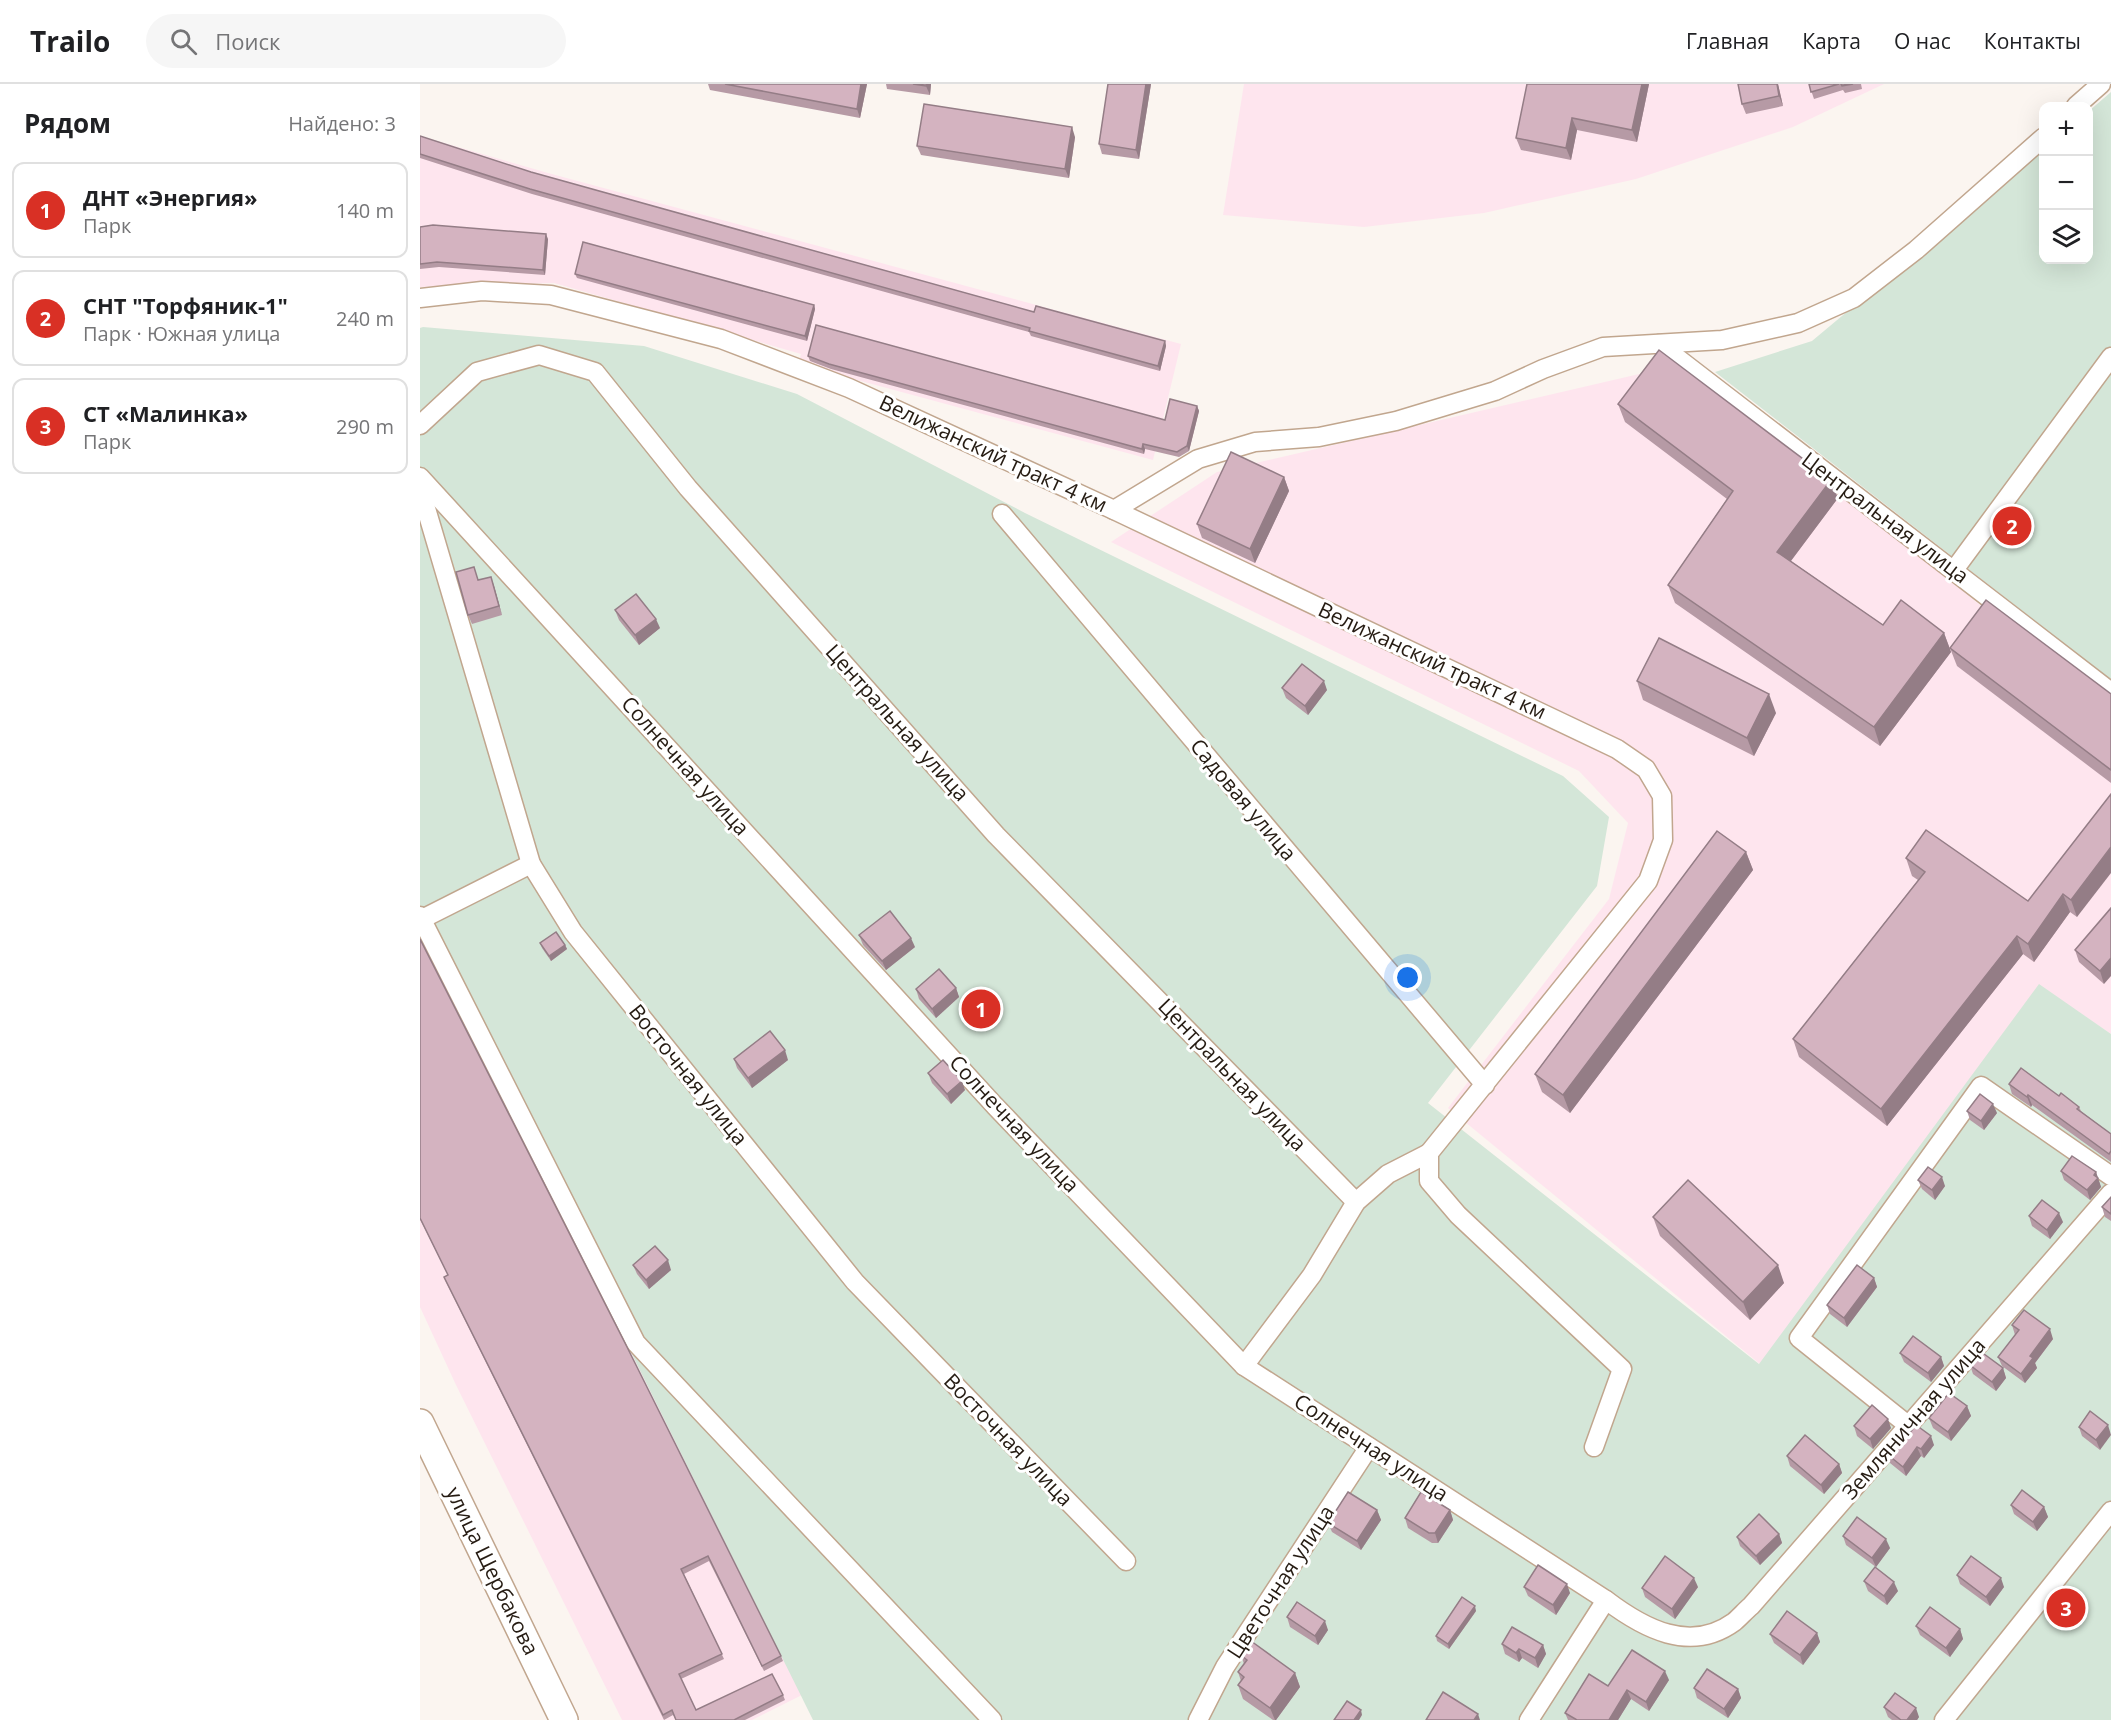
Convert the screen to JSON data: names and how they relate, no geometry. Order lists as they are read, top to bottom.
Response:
{
  "streets": {
    "main road": ["улица Щербакова"],
    "street": [
      "Велижанский тракт 4 км",
      "Центральная улица",
      "Солнечная улица",
      "Садовая улица",
      "Восточная улица",
      "Земляничная улица",
      "Цветочная улица"
    ]
  },
  "crossings": [
    ["Велижанский тракт 4 км", "Садовая улица"],
    ["Солнечная улица", "Земляничная улица"],
    ["Солнечная улица", "Цветочная улица"]
  ],
  "page": {
    "header": "Trailo",
    "search": "Поиск",
    "nav": [
      "Главная",
      "Карта",
      "О нас",
      "Контакты"
    ],
    "heading": ["Рядом", "Найдено: 3"],
    "map_buttons": ["+", "−"],
    "list": [
      {
        "mark": "1",
        "name": "ДНТ «Энергия»",
        "note": "Парк",
        "value": "140 m"
      },
      {
        "mark": "2",
        "name": "СНТ \"Торфяник-1\"",
        "note": "Парк · Южная улица",
        "value": "240 m"
      },
      {
        "mark": "3",
        "name": "CТ «Малинка»",
        "note": "Парк",
        "value": "290 m"
      }
    ],
    "pins": ["2", "1", "3"]
  }
}
